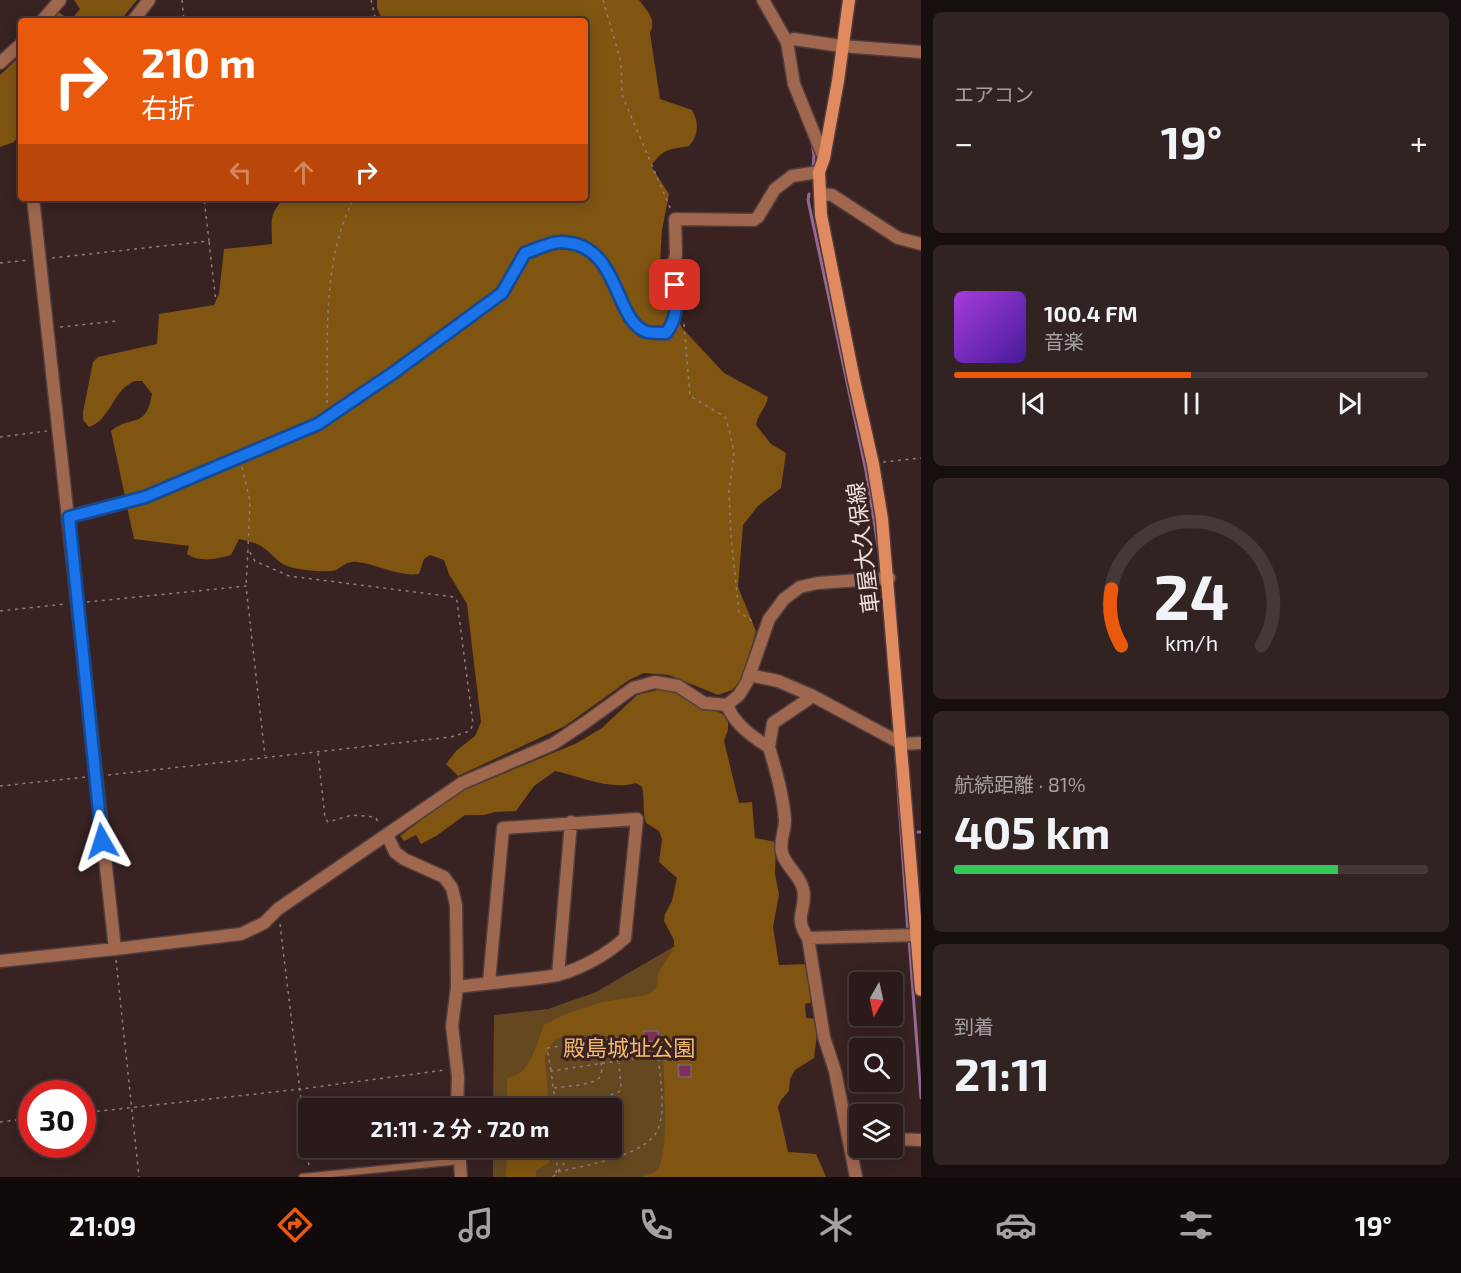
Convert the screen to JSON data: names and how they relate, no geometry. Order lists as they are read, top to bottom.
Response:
{
  "streets": {
    "main road": ["車屋大久保線"]
  },
  "parks": ["殿島城址公園"],
  "north": "bottom",
  "page": {
    "tile": [
      "エアコン",
      ["航続距離 · 81%", "405 km"],
      ["到着", "21:11"]
    ],
    "turn": ["210 m", "右折"],
    "heat": ["−", "19°", "+"],
    "song": ["100.4 FM", "音楽"],
    "limit": "30",
    "trip": "21:11 · 2 分 · 720 m",
    "tabs": ["21:09", "19°"],
    "gauge": ["24", "km/h"]
  }
}
